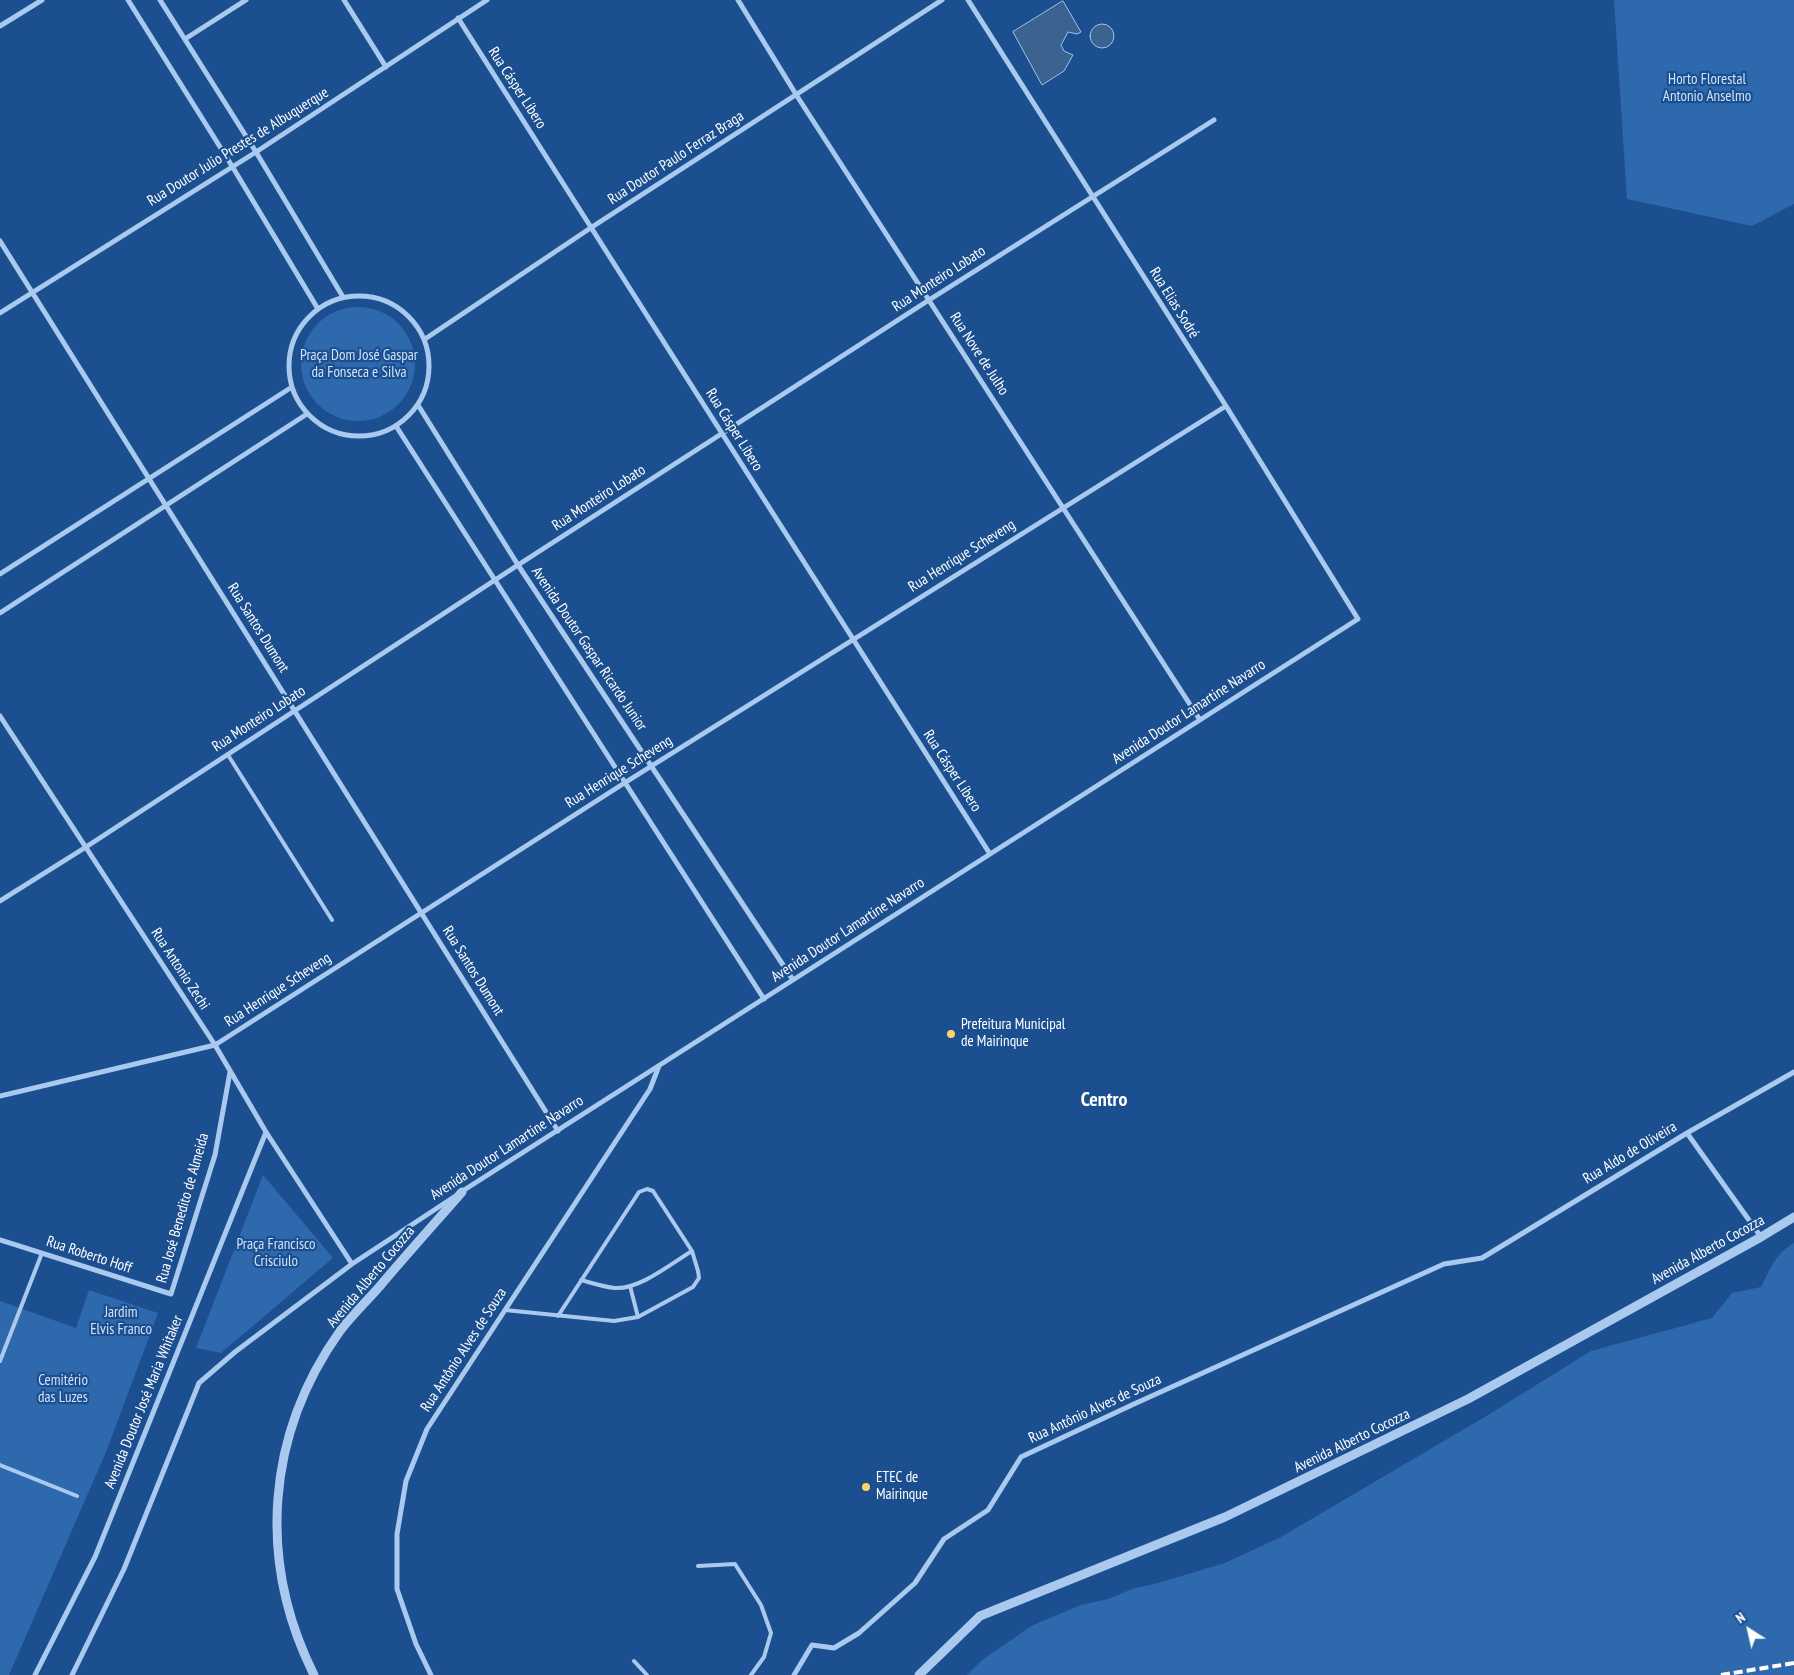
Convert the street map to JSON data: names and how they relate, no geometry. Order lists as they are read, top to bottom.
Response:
{
  "streets": {
    "street": [
      "Rua Cásper Líbero",
      "Rua Doutor Julio Prestes de Albuquerque",
      "Rua Doutor Paulo Ferraz Braga",
      "Rua Monteiro Lobato",
      "Rua Elias Sodré",
      "Rua Nove de Julho",
      "Rua Henrique Scheveng",
      "Rua Santos Dumont",
      "Avenida Doutor Gaspar Ricardo Junior",
      "Avenida Doutor Lamartine Navarro",
      "Rua Antonio Zechi",
      "Rua Aldo de Oliveira",
      "Rua José Benedito de Almeida",
      "Avenida Alberto Cocozza",
      "Rua Roberto Hoff",
      "Rua Antônio Alves de Souza",
      "Avenida Doutor José Maria Whitaker"
    ]
  },
  "crossings": [
    ["Rua Cásper Líbero", "Rua Doutor Julio Prestes de Albuquerque"],
    ["Rua Cásper Líbero", "Rua Doutor Paulo Ferraz Braga"],
    ["Rua Cásper Líbero", "Rua Monteiro Lobato"],
    ["Rua Cásper Líbero", "Rua Henrique Scheveng"],
    ["Rua Cásper Líbero", "Avenida Doutor Lamartine Navarro"],
    ["Rua Doutor Julio Prestes de Albuquerque", "Rua Santos Dumont"],
    ["Rua Doutor Paulo Ferraz Braga", "Rua Nove de Julho"],
    ["Rua Doutor Paulo Ferraz Braga", "Avenida Doutor Gaspar Ricardo Junior"],
    ["Rua Monteiro Lobato", "Rua Elias Sodré"],
    ["Rua Monteiro Lobato", "Rua Nove de Julho"],
    ["Rua Monteiro Lobato", "Rua Santos Dumont"],
    ["Rua Monteiro Lobato", "Avenida Doutor Gaspar Ricardo Junior"],
    ["Rua Monteiro Lobato", "Rua Antonio Zechi"],
    ["Rua Elias Sodré", "Rua Henrique Scheveng"],
    ["Rua Elias Sodré", "Avenida Doutor Lamartine Navarro"],
    ["Rua Nove de Julho", "Rua Henrique Scheveng"],
    ["Rua Nove de Julho", "Avenida Doutor Lamartine Navarro"],
    ["Rua Henrique Scheveng", "Rua Santos Dumont"],
    ["Rua Henrique Scheveng", "Avenida Doutor Gaspar Ricardo Junior"],
    ["Rua Henrique Scheveng", "Rua Antonio Zechi"],
    ["Rua Santos Dumont", "Avenida Doutor Lamartine Navarro"],
    ["Avenida Doutor Gaspar Ricardo Junior", "Avenida Doutor Lamartine Navarro"],
    ["Avenida Doutor Lamartine Navarro", "Rua Antonio Zechi"],
    ["Avenida Doutor Lamartine Navarro", "Avenida Alberto Cocozza"],
    ["Avenida Doutor Lamartine Navarro", "Rua Antônio Alves de Souza"],
    ["Rua Antonio Zechi", "Rua José Benedito de Almeida"],
    ["Rua Antonio Zechi", "Avenida Doutor José Maria Whitaker"],
    ["Rua Aldo de Oliveira", "Rua Antônio Alves de Souza"],
    ["Rua José Benedito de Almeida", "Rua Roberto Hoff"]
  ],
  "districts": ["Centro"],
  "parks": [
    "Horto Florestal Antonio Anselmo",
    "Praça Dom José Gaspar da Fonseca e Silva",
    "Praça Francisco Crisciulo",
    "Jardim Elvis Franco",
    "Cemitério das Luzes"
  ],
  "places": ["Prefeitura Municipal de Mairinque", "ETEC de Mairinque"],
  "north": "top left"
}
